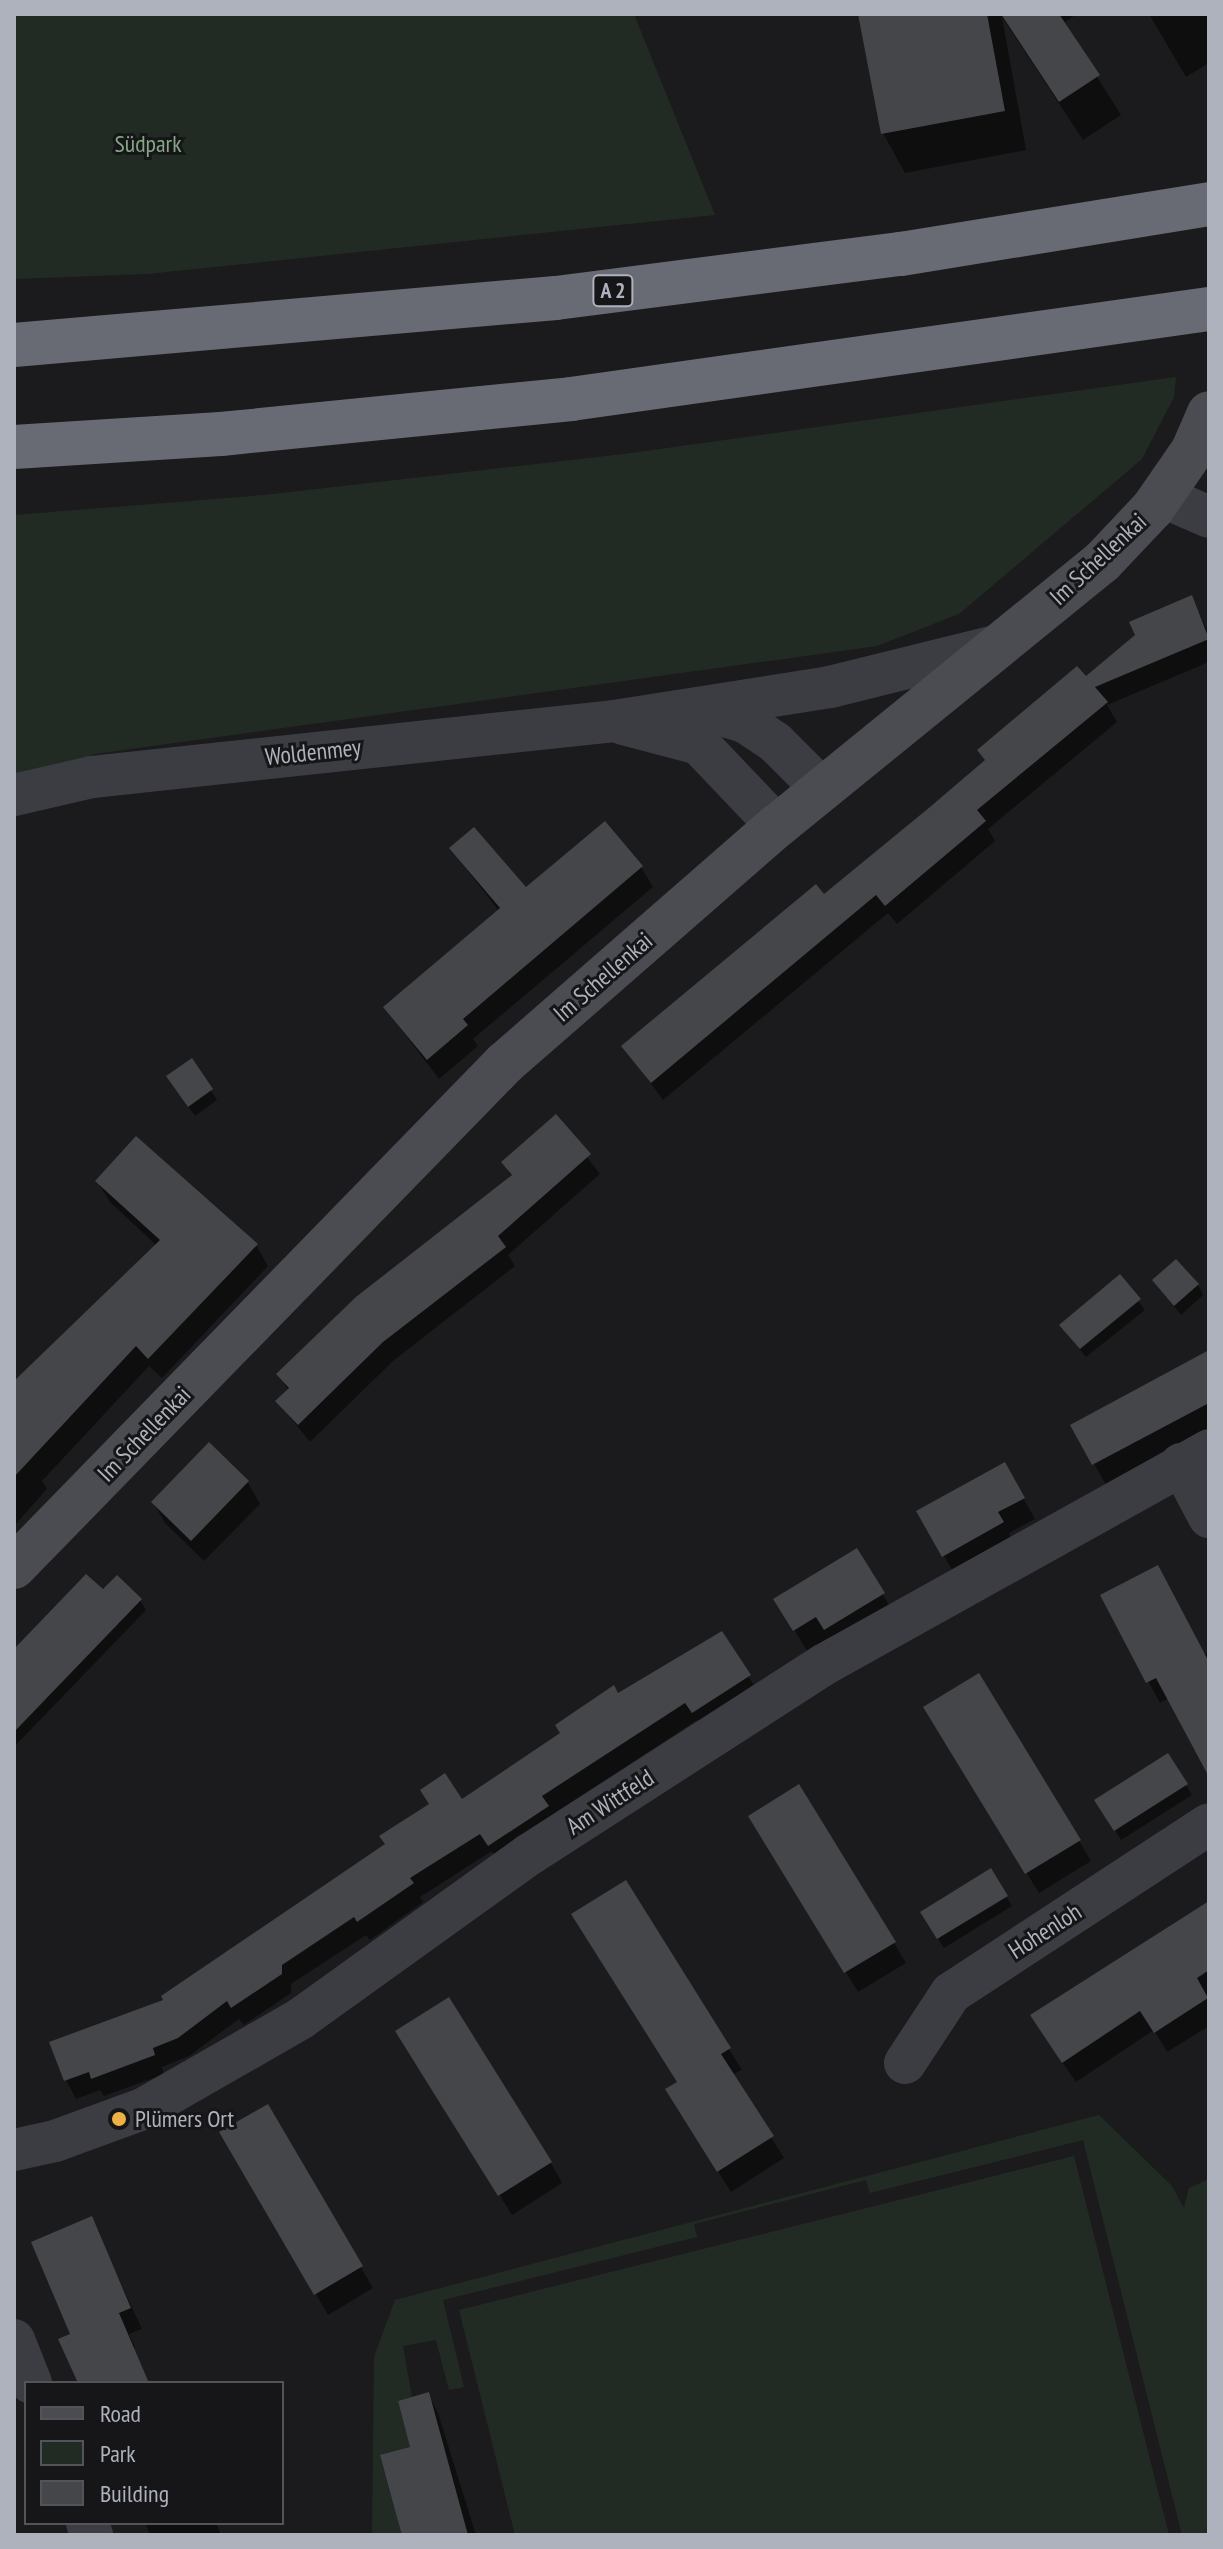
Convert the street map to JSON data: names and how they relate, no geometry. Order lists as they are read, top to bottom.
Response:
{
  "streets": {
    "highway": ["A 2"],
    "street": [
      "Im Schellenkai",
      "Woldenmey",
      "Am Wittfeld",
      "Hohenloh"
    ]
  },
  "crossings": [
    ["Im Schellenkai", "Woldenmey"]
  ],
  "parks": ["Südpark"],
  "places": ["Plümers Ort"],
  "legend": ["Road", "Park", "Building"]
}
